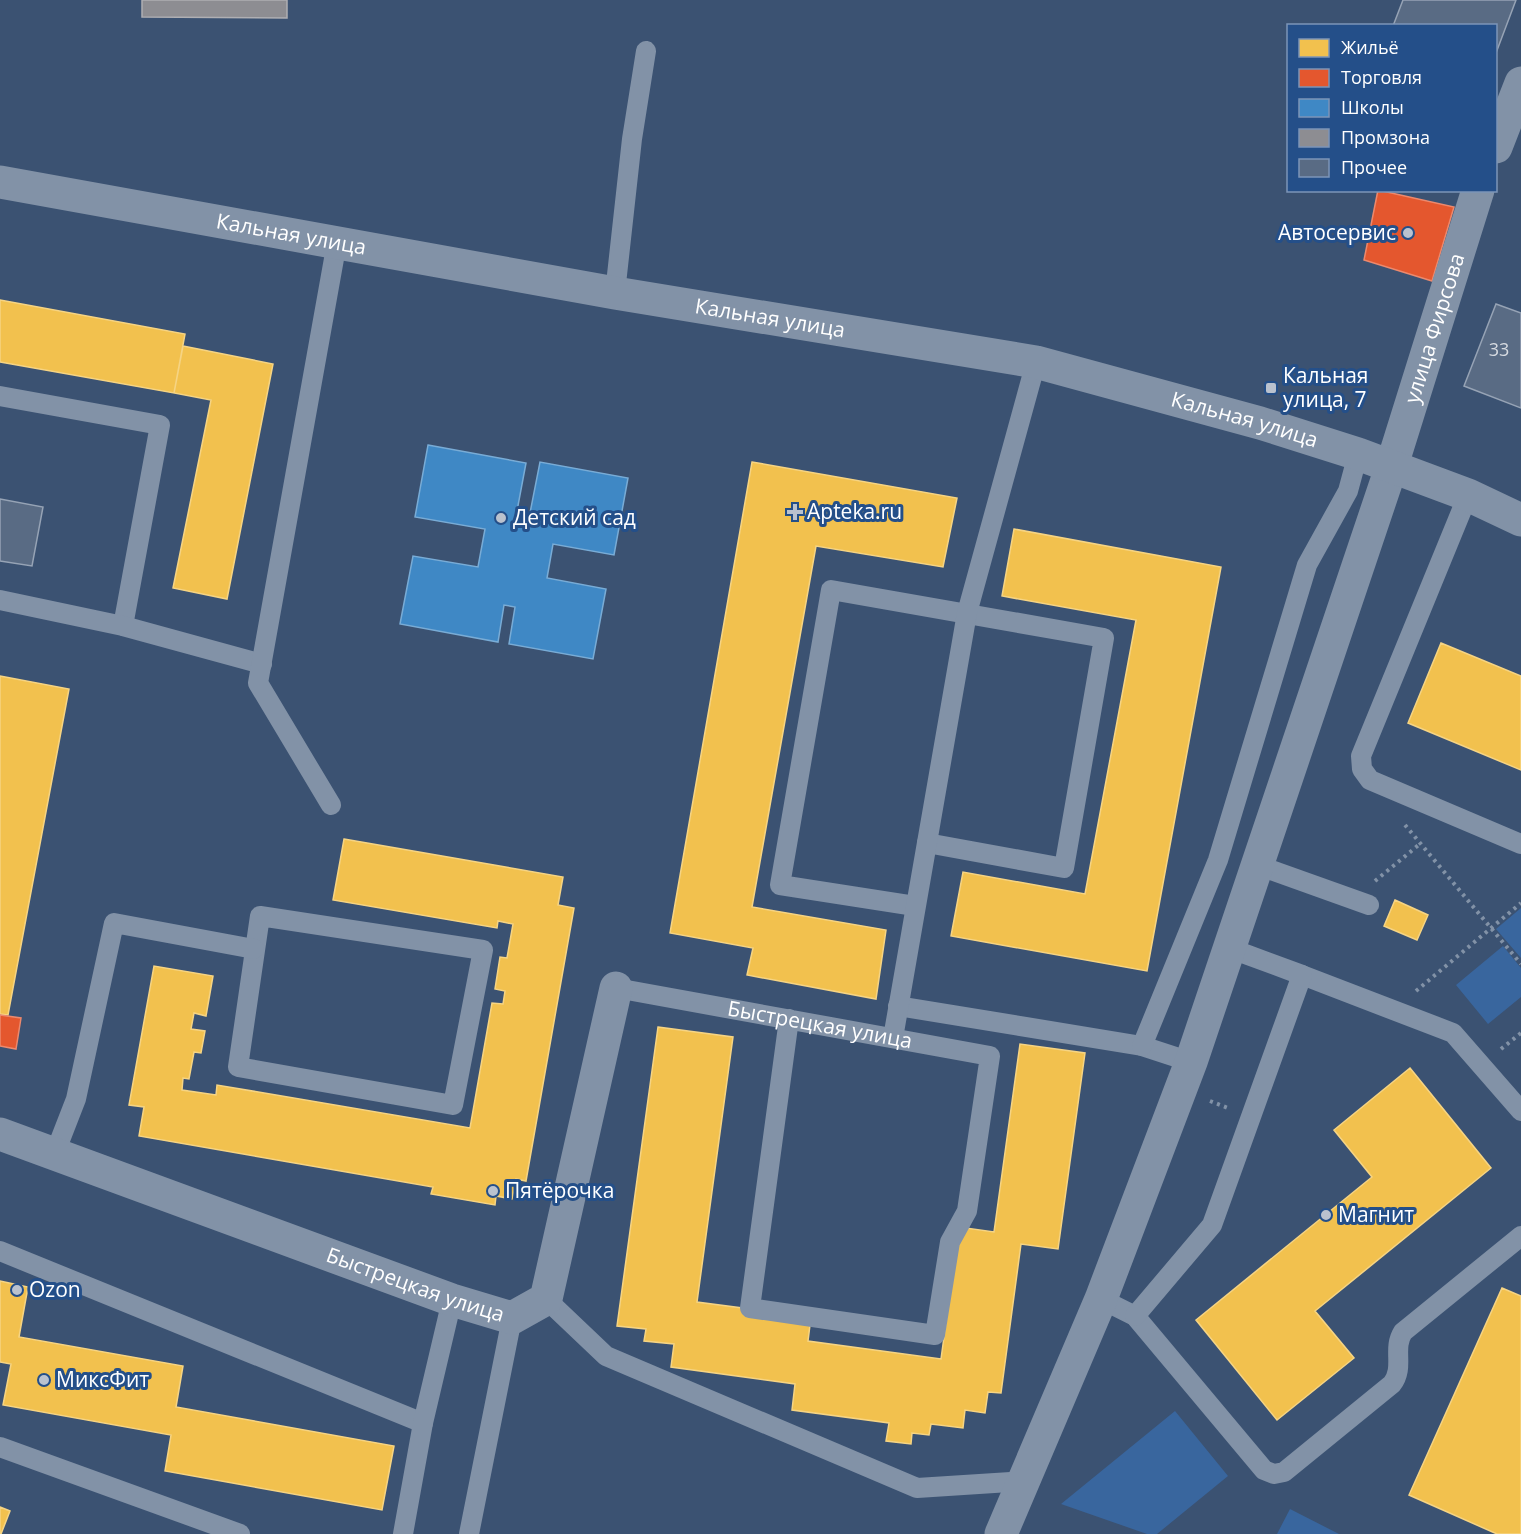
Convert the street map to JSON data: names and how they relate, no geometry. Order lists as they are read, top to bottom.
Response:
{
  "streets": {
    "street": ["Кальная улица", "улица Фирсова", "Быстрецкая улица"]
  },
  "crossings": [
    ["Кальная улица", "улица Фирсова"]
  ],
  "places": {
    "other": [
      "Автосервис",
      "Детский сад",
      "Пятёрочка",
      "Магнит",
      "Ozon",
      "МиксФит"
    ],
    "transit": ["Кальная улица, 7"],
    "health": ["Apteka.ru"]
  },
  "house_numbers": ["33"],
  "legend": [
    "Жильё",
    "Торговля",
    "Школы",
    "Промзона",
    "Прочее"
  ]
}
